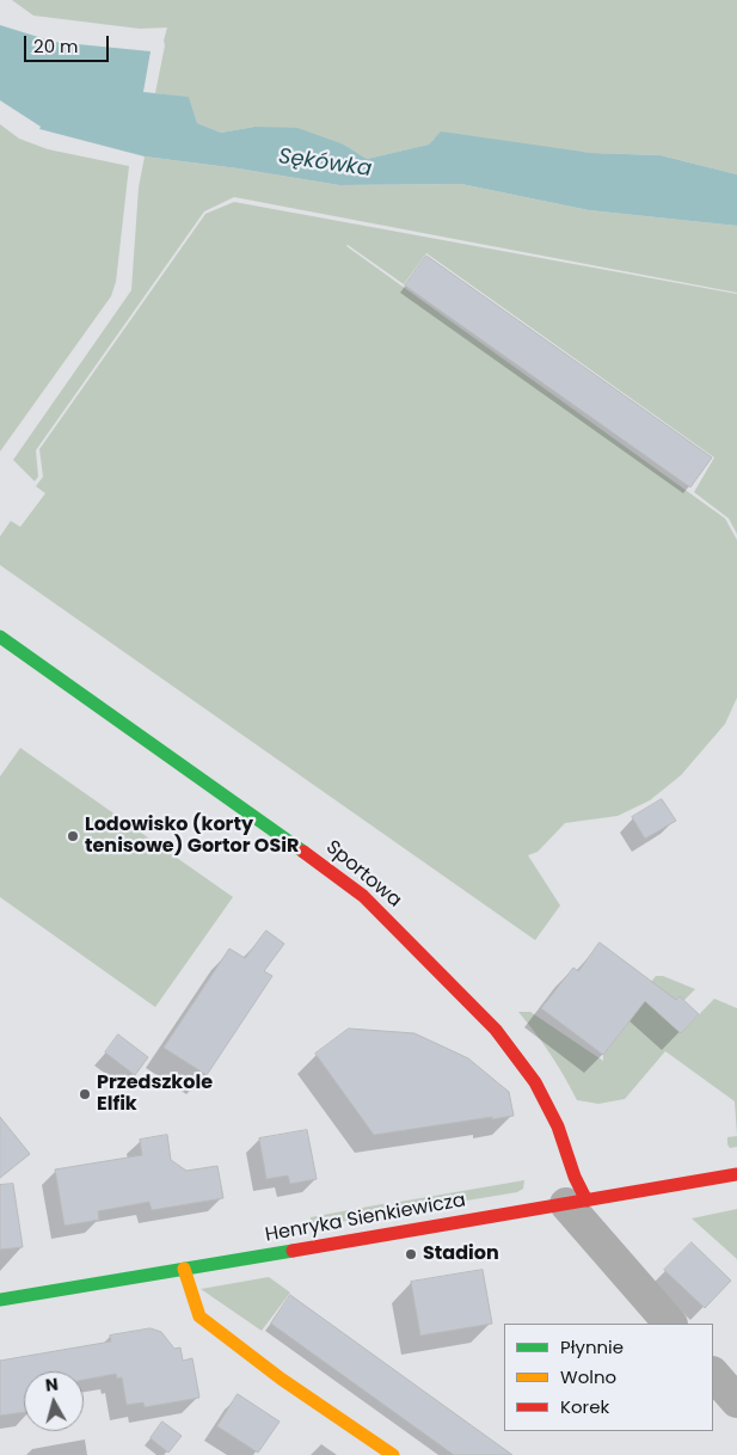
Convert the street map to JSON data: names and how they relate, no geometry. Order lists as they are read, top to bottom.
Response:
{
  "streets": {
    "street": ["Sportowa", "Henryka Sienkiewicza"]
  },
  "crossings": [
    ["Sportowa", "Henryka Sienkiewicza"]
  ],
  "water": ["Sękówka"],
  "places": ["Lodowisko (korty tenisowe) Gortor OSiR", "Przedszkole Elfik", "Stadion"],
  "legend": ["Płynnie", "Wolno", "Korek"],
  "scale_bar": "20 m",
  "north": "top"
}
